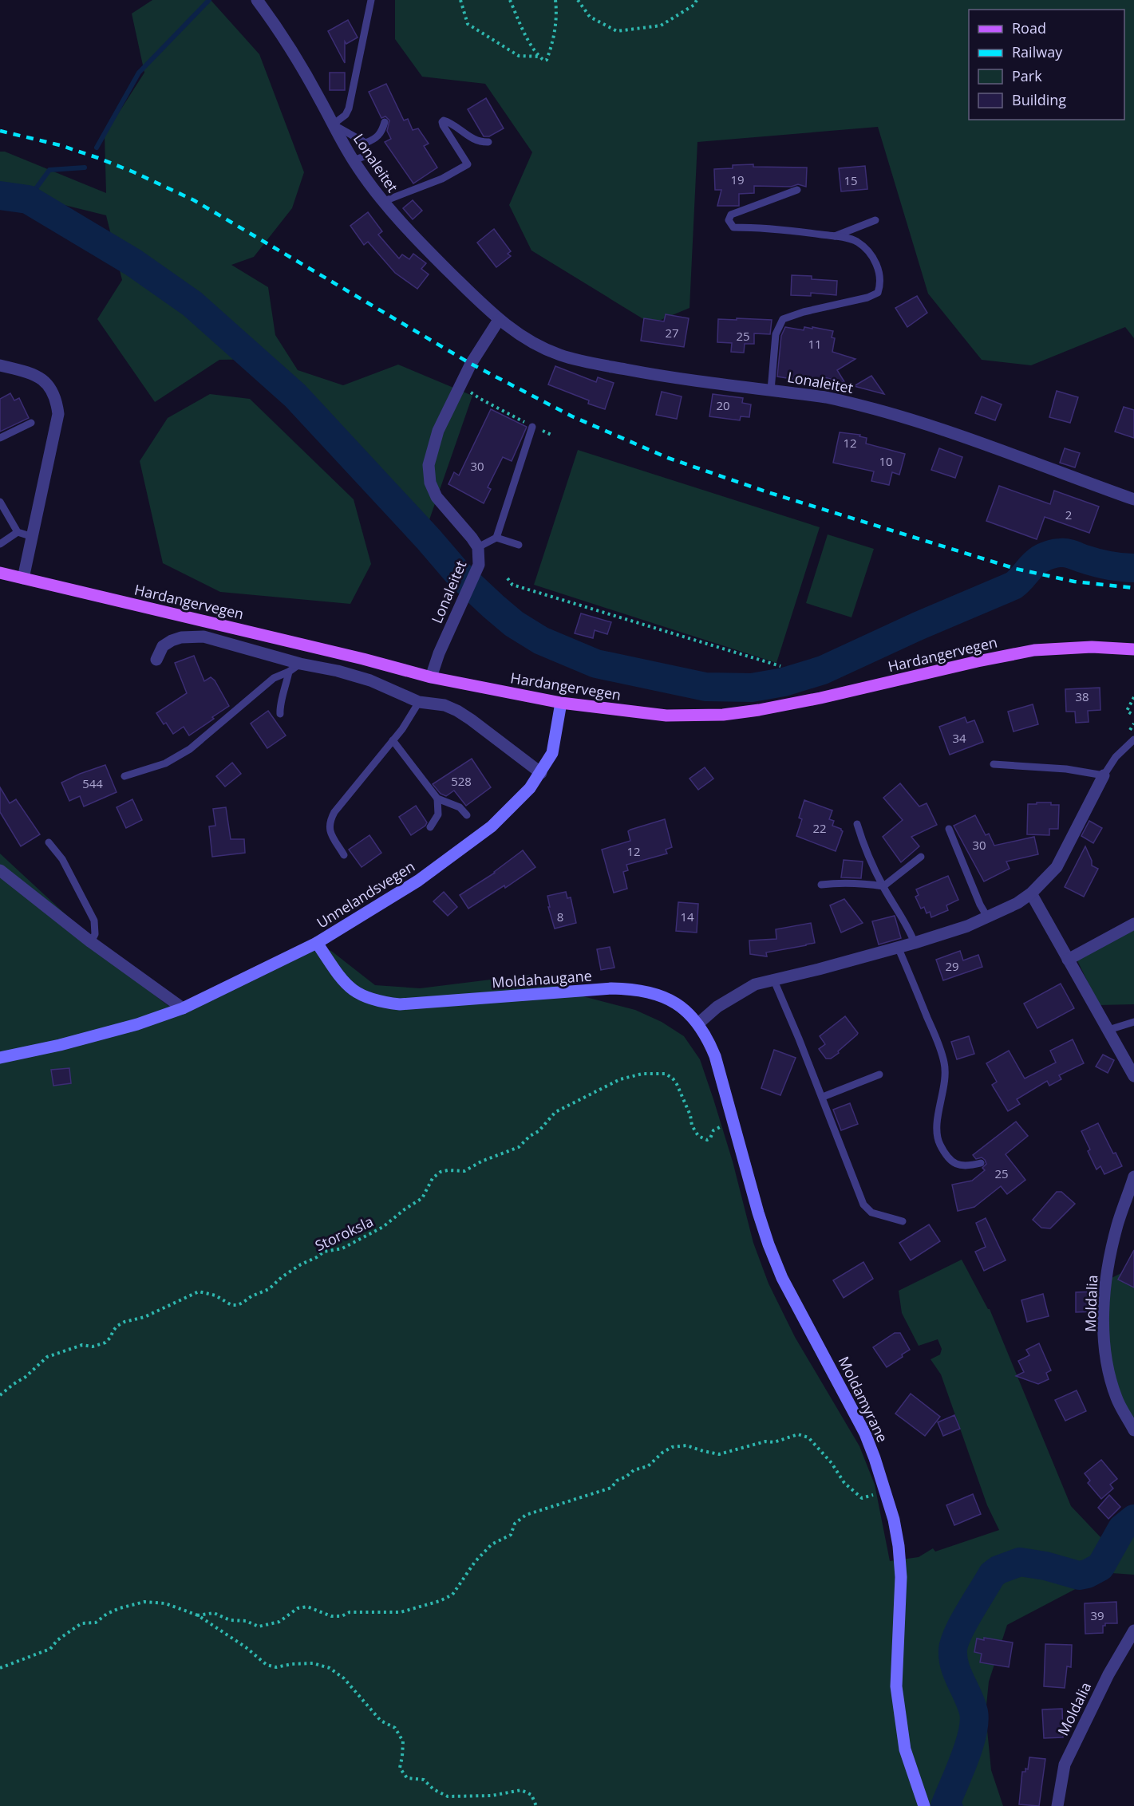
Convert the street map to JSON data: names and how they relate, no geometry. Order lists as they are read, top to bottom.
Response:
{
  "streets": {
    "main road": ["Hardangervegen"],
    "street": [
      "Lonaleitet",
      "Unnelandsvegen",
      "Moldahaugane",
      "Moldalia",
      "Moldamyrane"
    ],
    "path": ["Storoksla"]
  },
  "crossings": [
    ["Lonaleitet", "Hardangervegen"],
    ["Hardangervegen", "Unnelandsvegen"],
    ["Unnelandsvegen", "Moldahaugane"],
    ["Moldahaugane", "Moldamyrane"],
    ["Storoksla", "Moldamyrane"]
  ],
  "house_numbers": [
    "19",
    "15",
    "27",
    "25",
    "11",
    "20",
    "12",
    "10",
    "30",
    "2",
    "38",
    "34",
    "528",
    "544",
    "22",
    "30",
    "12",
    "8",
    "14",
    "29",
    "25",
    "39"
  ],
  "legend": [
    "Road",
    "Railway",
    "Park",
    "Building"
  ]
}
